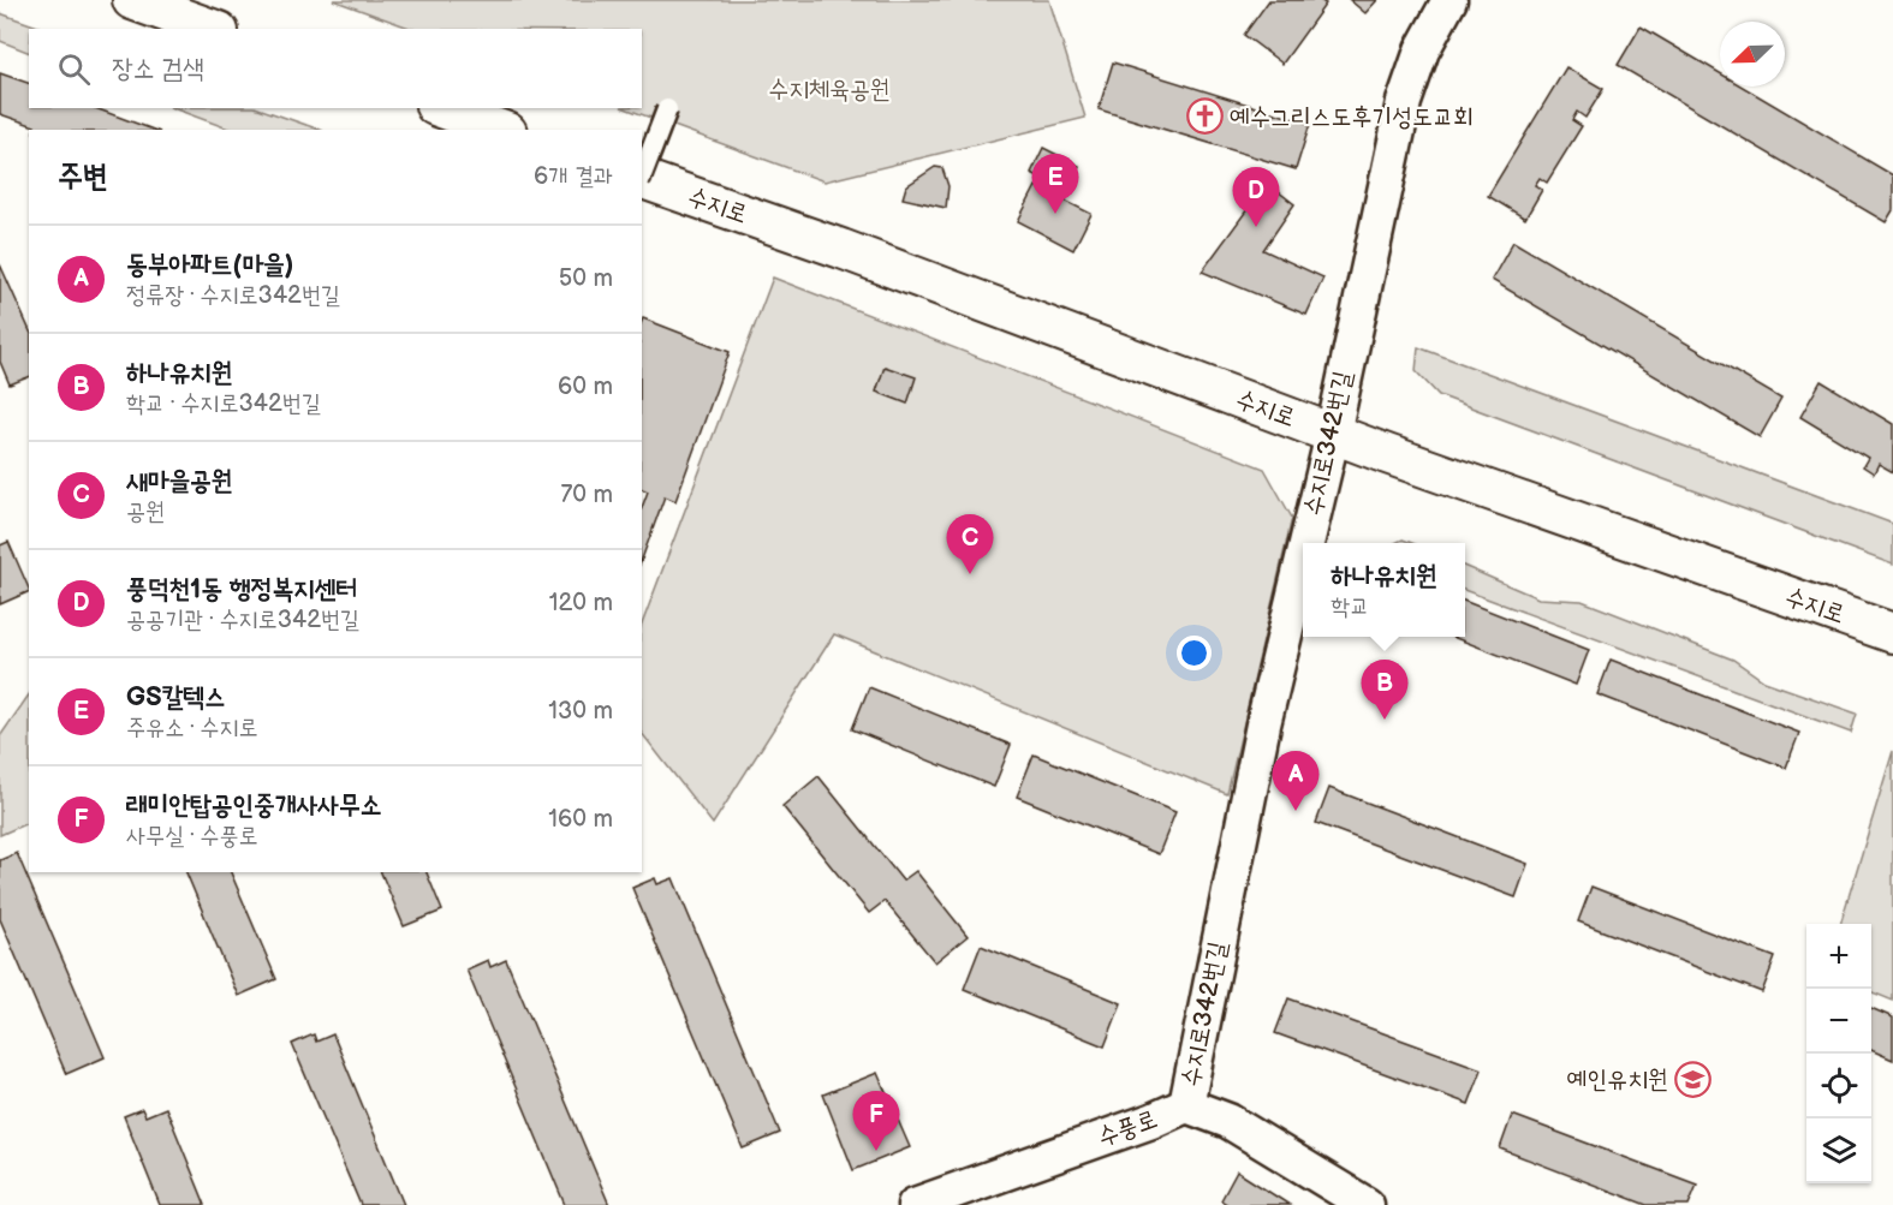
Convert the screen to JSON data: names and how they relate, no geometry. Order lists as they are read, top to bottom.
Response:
{
  "streets": {
    "main road": ["수지로"],
    "street": ["수지로342번길", "수풍로"]
  },
  "crossings": [
    ["수지로", "수지로342번길"],
    ["수지로342번길", "수풍로"]
  ],
  "parks": ["수지체육공원"],
  "places": {
    "church": ["예수그리스도후기성도교회"],
    "school or university": ["예인유치원"]
  },
  "north": "bottom left",
  "page": {
    "search": "장소 검색",
    "heading": ["주변", "6개 결과"],
    "pins": [
      "E",
      "D",
      "C",
      "B",
      "A",
      "F"
    ],
    "list": [
      {
        "mark": "A",
        "name": "동부아파트(마을)",
        "note": "정류장 · 수지로342번길",
        "value": "50 m"
      },
      {
        "mark": "B",
        "name": "하나유치원",
        "note": "학교 · 수지로342번길",
        "value": "60 m"
      },
      {
        "mark": "C",
        "name": "새마을공원",
        "note": "공원",
        "value": "70 m"
      },
      {
        "mark": "D",
        "name": "풍덕천1동 행정복지센터",
        "note": "공공기관 · 수지로342번길",
        "value": "120 m"
      },
      {
        "mark": "E",
        "name": "GS칼텍스",
        "note": "주유소 · 수지로",
        "value": "130 m"
      },
      {
        "mark": "F",
        "name": "래미안탑공인중개사사무소",
        "note": "사무실 · 수풍로",
        "value": "160 m"
      }
    ],
    "popup": ["하나유치원", "학교"],
    "map_buttons": ["+", "−"]
  }
}
